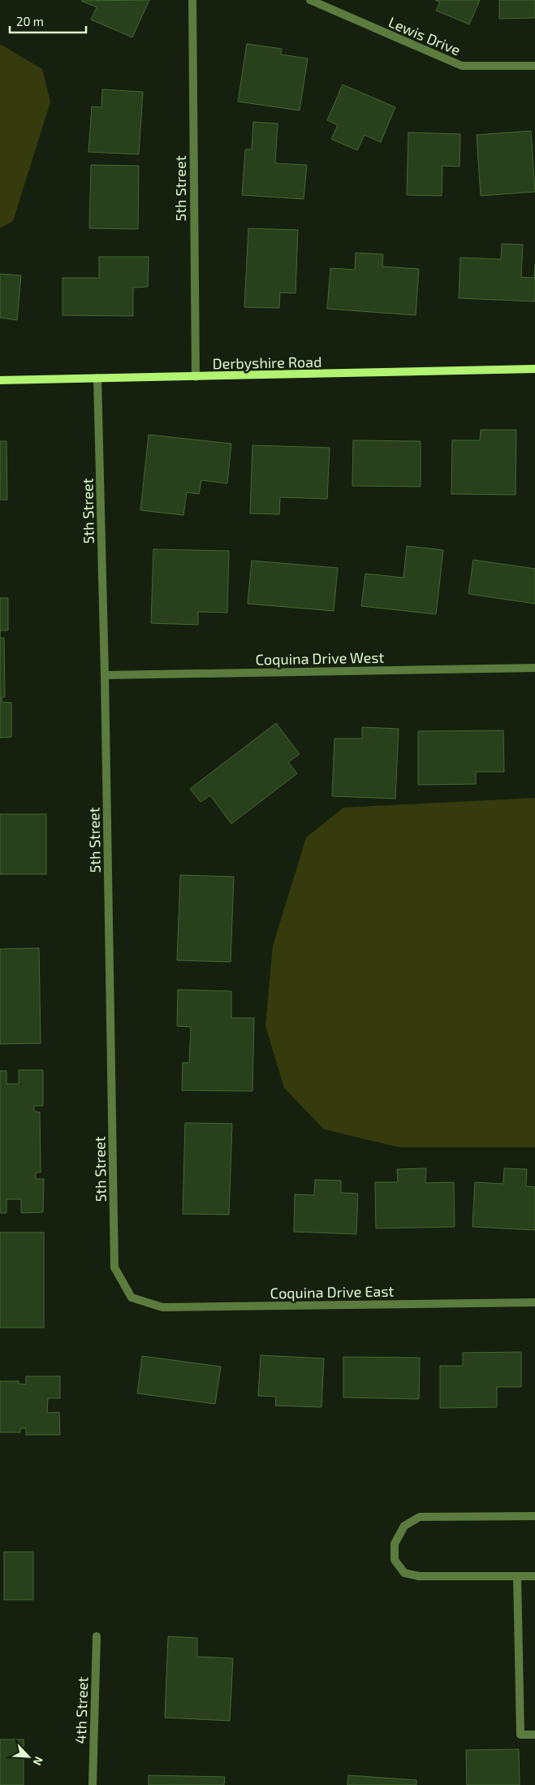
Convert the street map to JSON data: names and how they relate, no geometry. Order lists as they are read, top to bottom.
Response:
{
  "streets": {
    "street": [
      "Lewis Drive",
      "5th Street",
      "Derbyshire Road",
      "Coquina Drive West",
      "Coquina Drive East",
      "4th Street"
    ]
  },
  "crossings": [
    ["5th Street", "Derbyshire Road"],
    ["5th Street", "Coquina Drive West"],
    ["5th Street", "Coquina Drive East"]
  ],
  "scale_bar": "20 m",
  "north": "bottom right"
}
